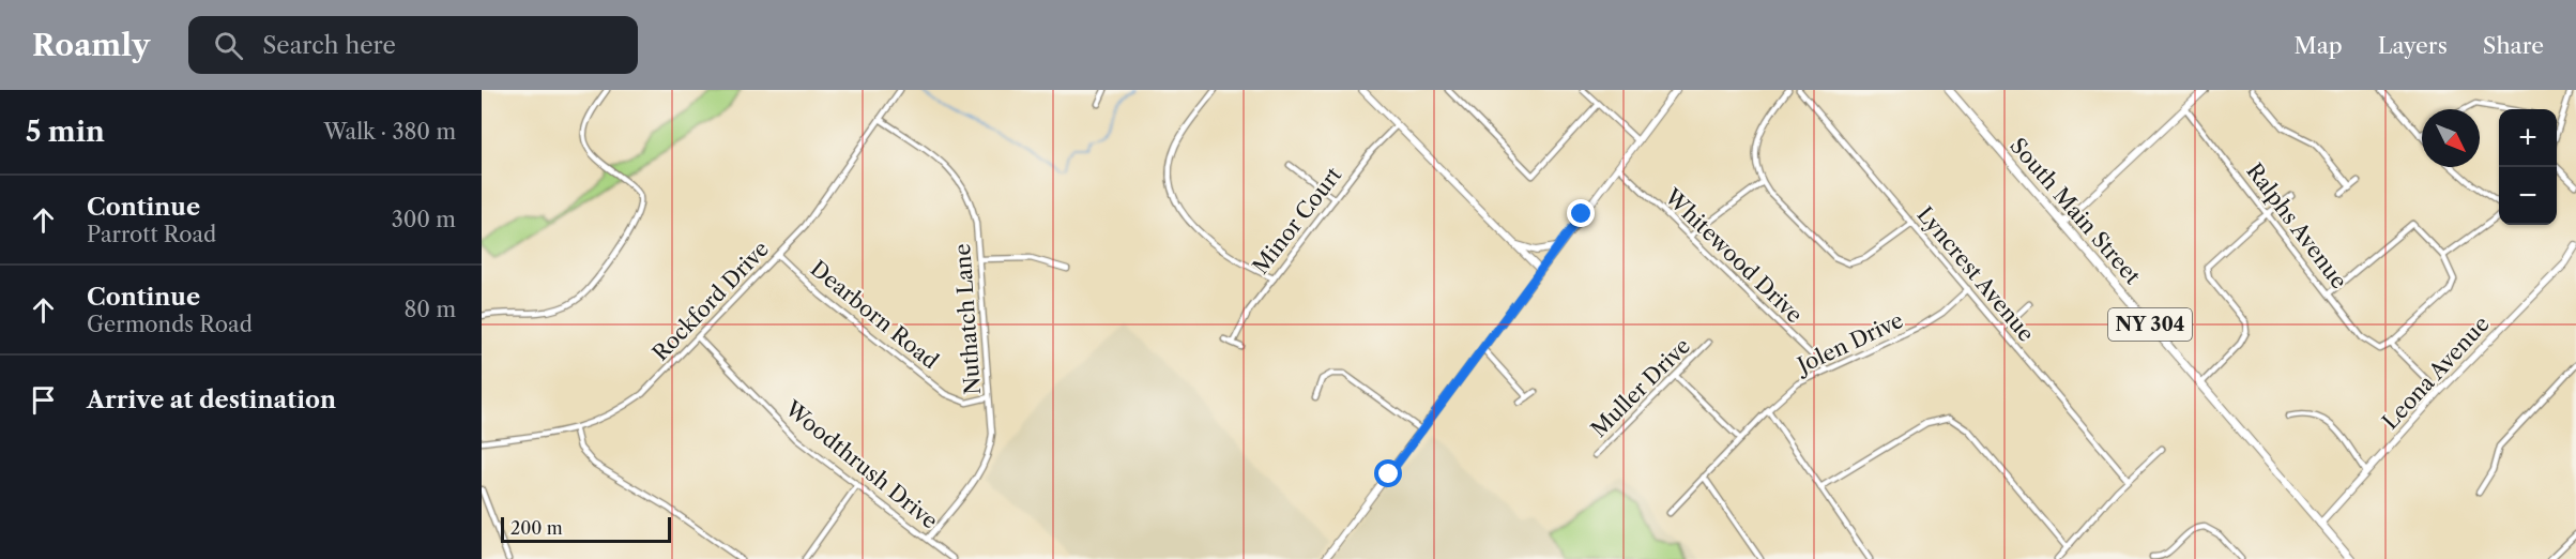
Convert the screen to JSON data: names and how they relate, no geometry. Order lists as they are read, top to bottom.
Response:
{
  "streets": {
    "main road": ["South Main Street", "NY 304"],
    "street": [
      "Minor Court",
      "Ralphs Avenue",
      "Whitewood Drive",
      "Lyncrest Avenue",
      "Rockford Drive",
      "Dearborn Road",
      "Nuthatch Lane",
      "Jolen Drive",
      "Leona Avenue",
      "Muller Drive",
      "Woodthrush Drive"
    ]
  },
  "crossings": [
    ["South Main Street", "Leona Avenue"],
    ["Whitewood Drive", "Jolen Drive"],
    ["Lyncrest Avenue", "Jolen Drive"],
    ["Rockford Drive", "Dearborn Road"],
    ["Rockford Drive", "Nuthatch Lane"],
    ["Rockford Drive", "Woodthrush Drive"],
    ["Dearborn Road", "Nuthatch Lane"],
    ["Nuthatch Lane", "Woodthrush Drive"]
  ],
  "scale_bar": "200 m",
  "north": "bottom right",
  "page": {
    "header": "Roamly",
    "search": "Search here",
    "nav": ["Map", "Layers", "Share"],
    "heading": ["5 min", "Walk · 380 m"],
    "map_buttons": ["+", "−"],
    "list": [
      ["Continue", "Parrott Road", "300 m"],
      ["Continue", "Germonds Road", "80 m"],
      "Arrive at destination"
    ],
    "scale": "200 m"
  }
}
